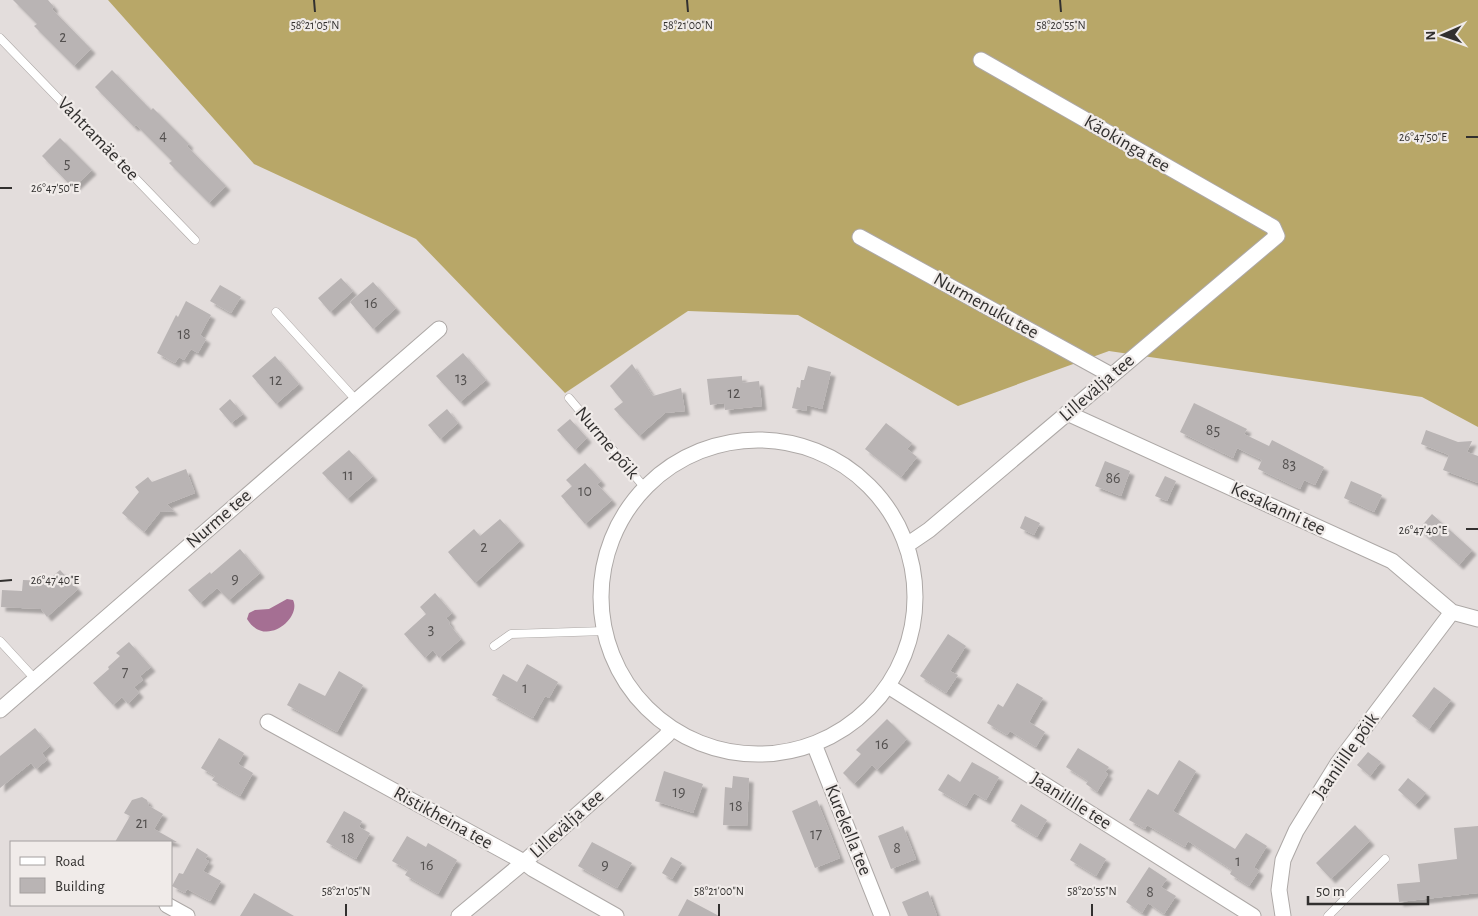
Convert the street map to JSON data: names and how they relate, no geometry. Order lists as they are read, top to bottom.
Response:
{
  "streets": {
    "street": [
      "Käokinga tee",
      "Nurmenuku tee",
      "Lillevälja tee",
      "Kesakanni tee",
      "Nurme tee",
      "Jaanilille põik",
      "Jaanilille tee",
      "Ristikheina tee",
      "Kurekella tee"
    ],
    "lane": ["Vahtramäe tee", "Nurme põik"]
  },
  "crossings": [
    ["Käokinga tee", "Lillevälja tee"],
    ["Nurmenuku tee", "Lillevälja tee"],
    ["Lillevälja tee", "Kesakanni tee"],
    ["Lillevälja tee", "Ristikheina tee"],
    ["Kesakanni tee", "Jaanilille põik"]
  ],
  "house_numbers": [
    "2",
    "4",
    "5",
    "16",
    "18",
    "13",
    "12",
    "12",
    "85",
    "83",
    "11",
    "86",
    "10",
    "2",
    "9",
    "3",
    "7",
    "1",
    "16",
    "19",
    "18",
    "21",
    "17",
    "18",
    "8",
    "1",
    "16",
    "9",
    "8"
  ],
  "legend": ["Road", "Building"],
  "scale_bar": "50 m",
  "north": "left",
  "coordinates": [
    "58°21'05\"N",
    "58°21'00\"N",
    "58°20'55\"N",
    "26°47'50\"E",
    "26°47'40\"E"
  ]
}
